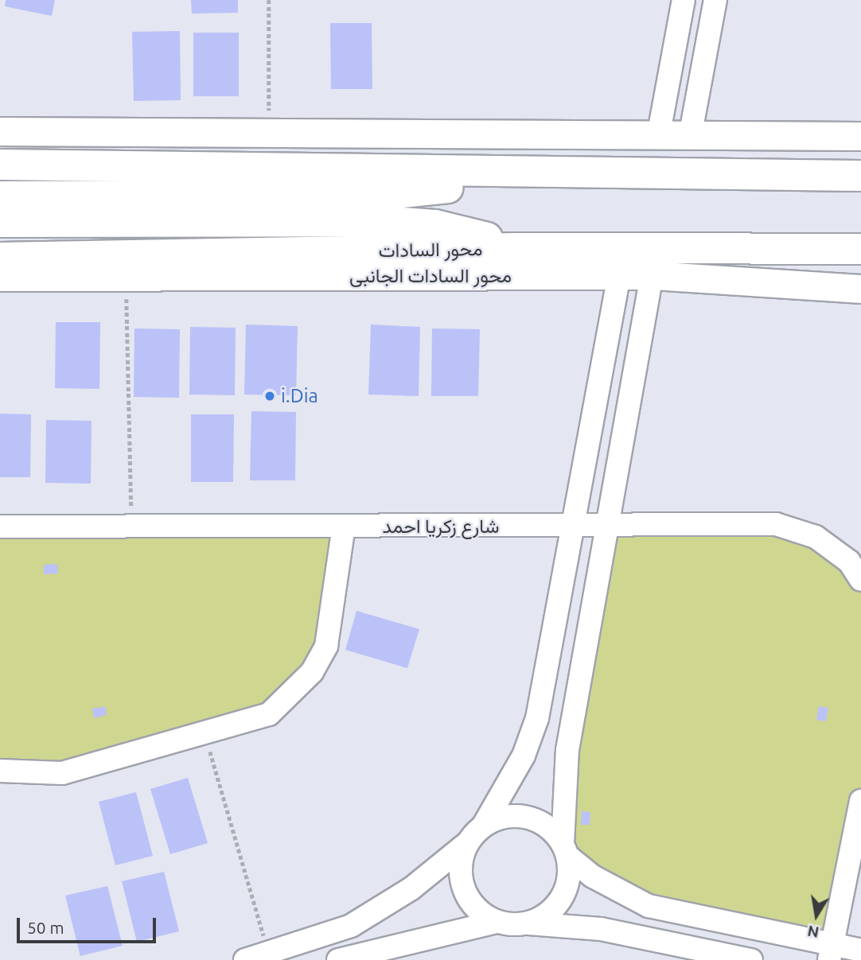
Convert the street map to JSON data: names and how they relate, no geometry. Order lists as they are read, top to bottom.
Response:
{
  "streets": {
    "main road": ["محور السادات"],
    "street": ["محور السادات الجانبى", "شارع زكريا احمد"]
  },
  "places": ["i.Dia"],
  "scale_bar": "50 m",
  "north": "bottom"
}
